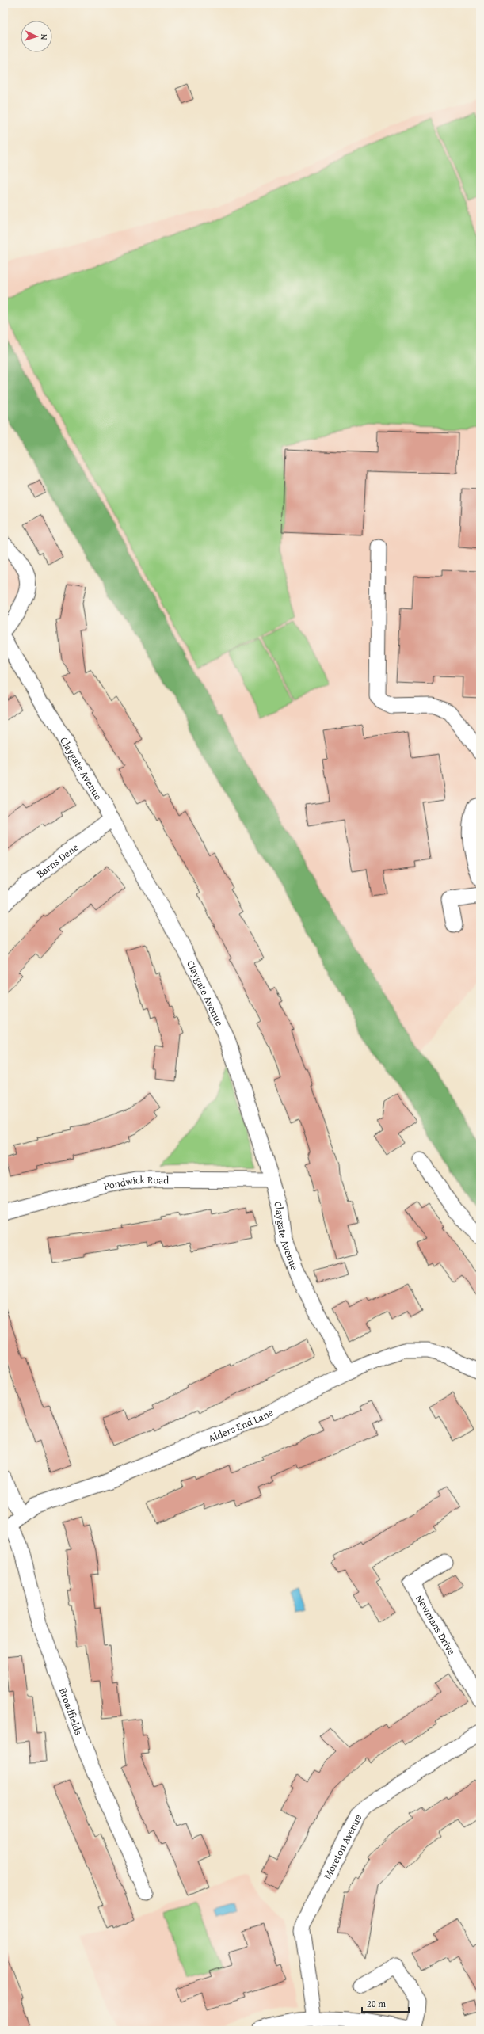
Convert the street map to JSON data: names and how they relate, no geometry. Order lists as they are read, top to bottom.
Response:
{
  "streets": {
    "street": [
      "Claygate Avenue",
      "Barns Dene",
      "Pondwick Road",
      "Alders End Lane",
      "Newmans Drive",
      "Broadfields",
      "Moreton Avenue"
    ]
  },
  "crossings": [
    ["Claygate Avenue", "Barns Dene"],
    ["Claygate Avenue", "Pondwick Road"],
    ["Claygate Avenue", "Alders End Lane"],
    ["Alders End Lane", "Broadfields"]
  ],
  "scale_bar": "20 m",
  "north": "right"
}
